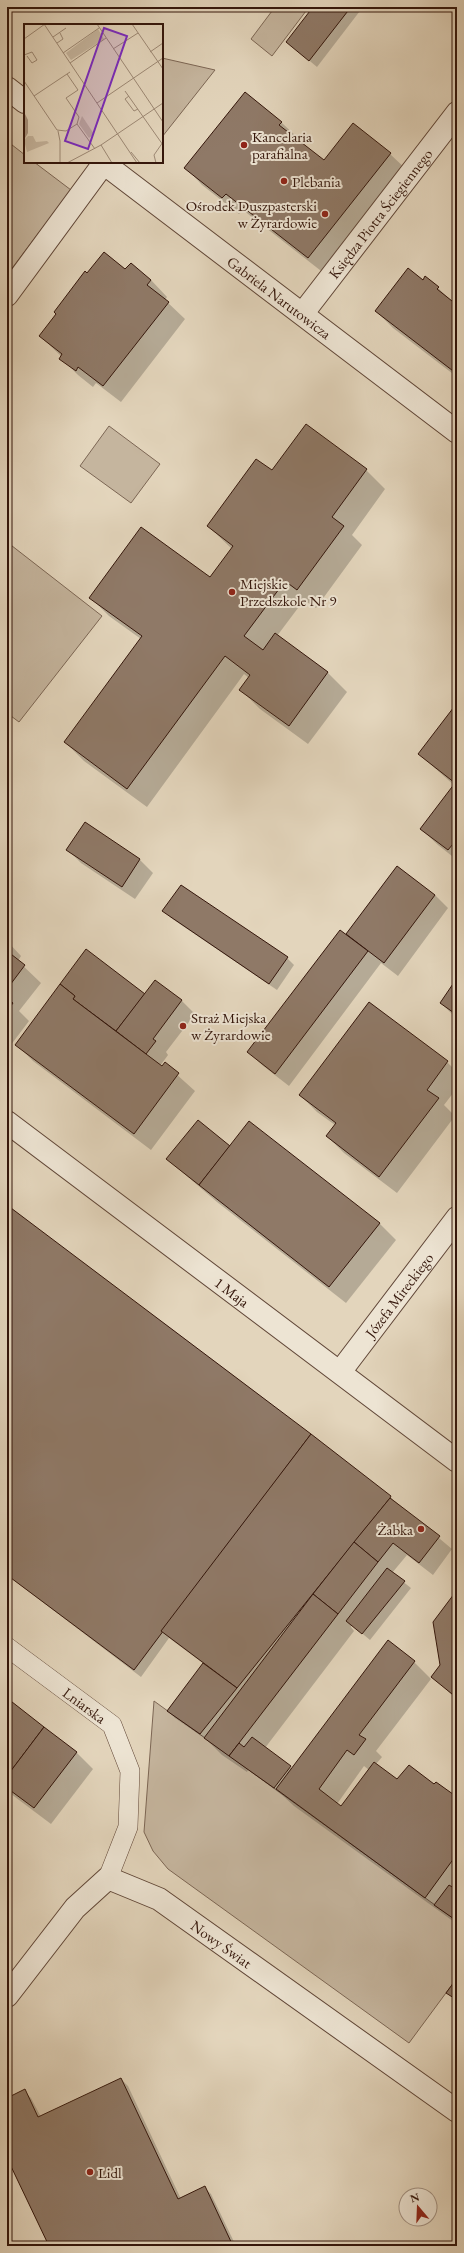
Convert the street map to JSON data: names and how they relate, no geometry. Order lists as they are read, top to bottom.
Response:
{
  "streets": {
    "street": [
      "Księdza Piotra Ściegiennego",
      "Gabriela Narutowicza",
      "1 Maja",
      "Józefa Mireckiego",
      "Nowy Świat"
    ],
    "lane": ["Lniarska"]
  },
  "crossings": [
    ["Księdza Piotra Ściegiennego", "Gabriela Narutowicza"],
    ["1 Maja", "Józefa Mireckiego"],
    ["Lniarska", "Nowy Świat"]
  ],
  "places": [
    "Kancelaria parafialna",
    "Plebania",
    "Ośrodek Duszpasterski w Żyrardowie",
    "Miejskie Przedszkole Nr 9",
    "Straż Miejska w Żyrardowie",
    "Żabka",
    "Lidl"
  ],
  "north": "top"
}
